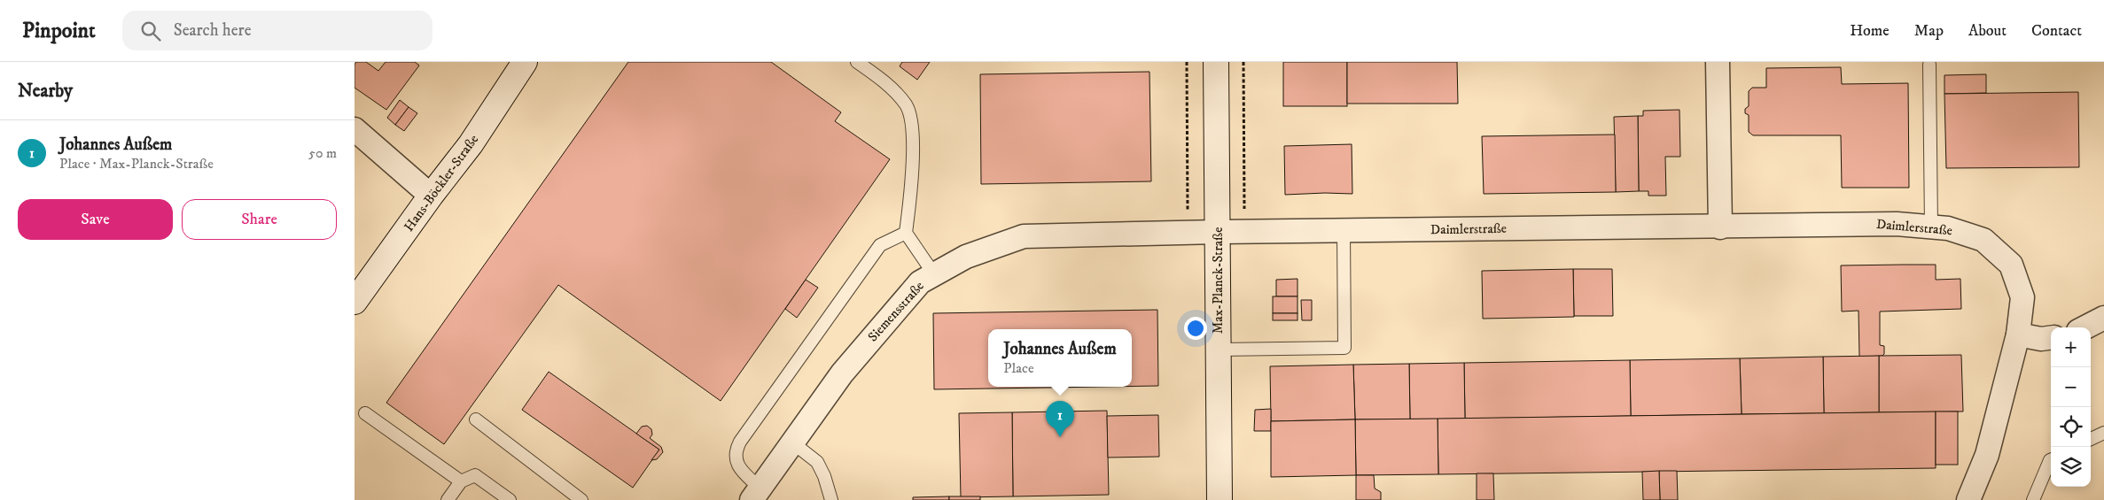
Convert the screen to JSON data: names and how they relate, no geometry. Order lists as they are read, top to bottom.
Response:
{
  "streets": {
    "street": [
      "Hans-Böckler-Straße",
      "Daimlerstraße",
      "Max-Planck-Straße",
      "Siemensstraße"
    ]
  },
  "crossings": [
    ["Daimlerstraße", "Max-Planck-Straße"],
    ["Daimlerstraße", "Siemensstraße"],
    ["Max-Planck-Straße", "Siemensstraße"]
  ],
  "page": {
    "header": "Pinpoint",
    "search": "Search here",
    "nav": [
      "Home",
      "Map",
      "About",
      "Contact"
    ],
    "heading": "Nearby",
    "list": [
      {
        "mark": "1",
        "name": "Johannes Außem",
        "note": "Place · Max-Planck-Straße",
        "value": "50 m"
      }
    ],
    "buttons": ["Save", "Share"],
    "map_buttons": ["+", "−"],
    "popup": ["Johannes Außem", "Place"],
    "pins": "1"
  }
}
